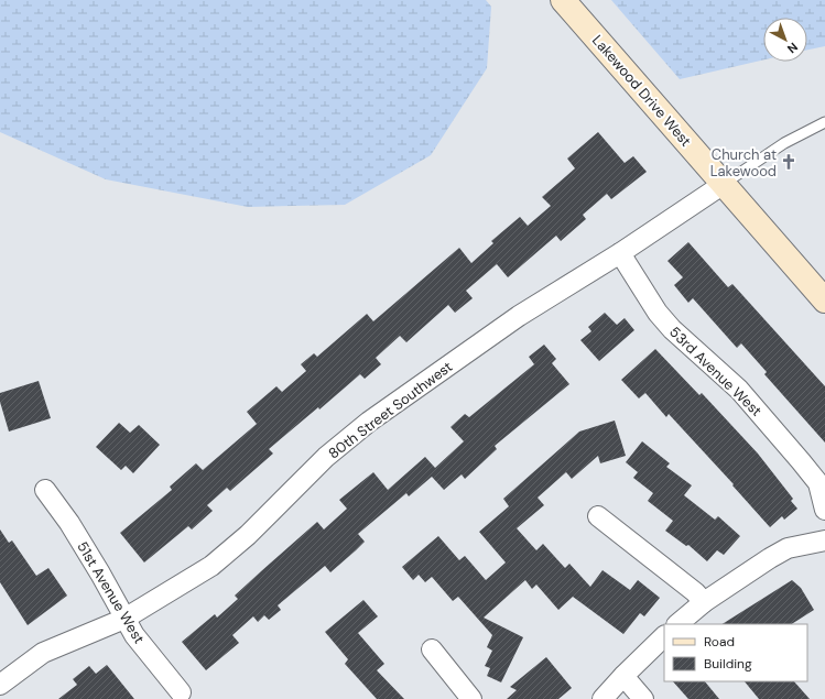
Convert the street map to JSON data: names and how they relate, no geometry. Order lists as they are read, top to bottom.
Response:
{
  "streets": {
    "main road": ["Lakewood Drive West"],
    "street": ["53rd Avenue West", "80th Street Southwest", "51st Avenue West"]
  },
  "crossings": [
    ["Lakewood Drive West", "80th Street Southwest"],
    ["53rd Avenue West", "80th Street Southwest"],
    ["80th Street Southwest", "51st Avenue West"]
  ],
  "places": {
    "church": ["Church at Lakewood"]
  },
  "legend": ["Road", "Building"],
  "north": "bottom right"
}
